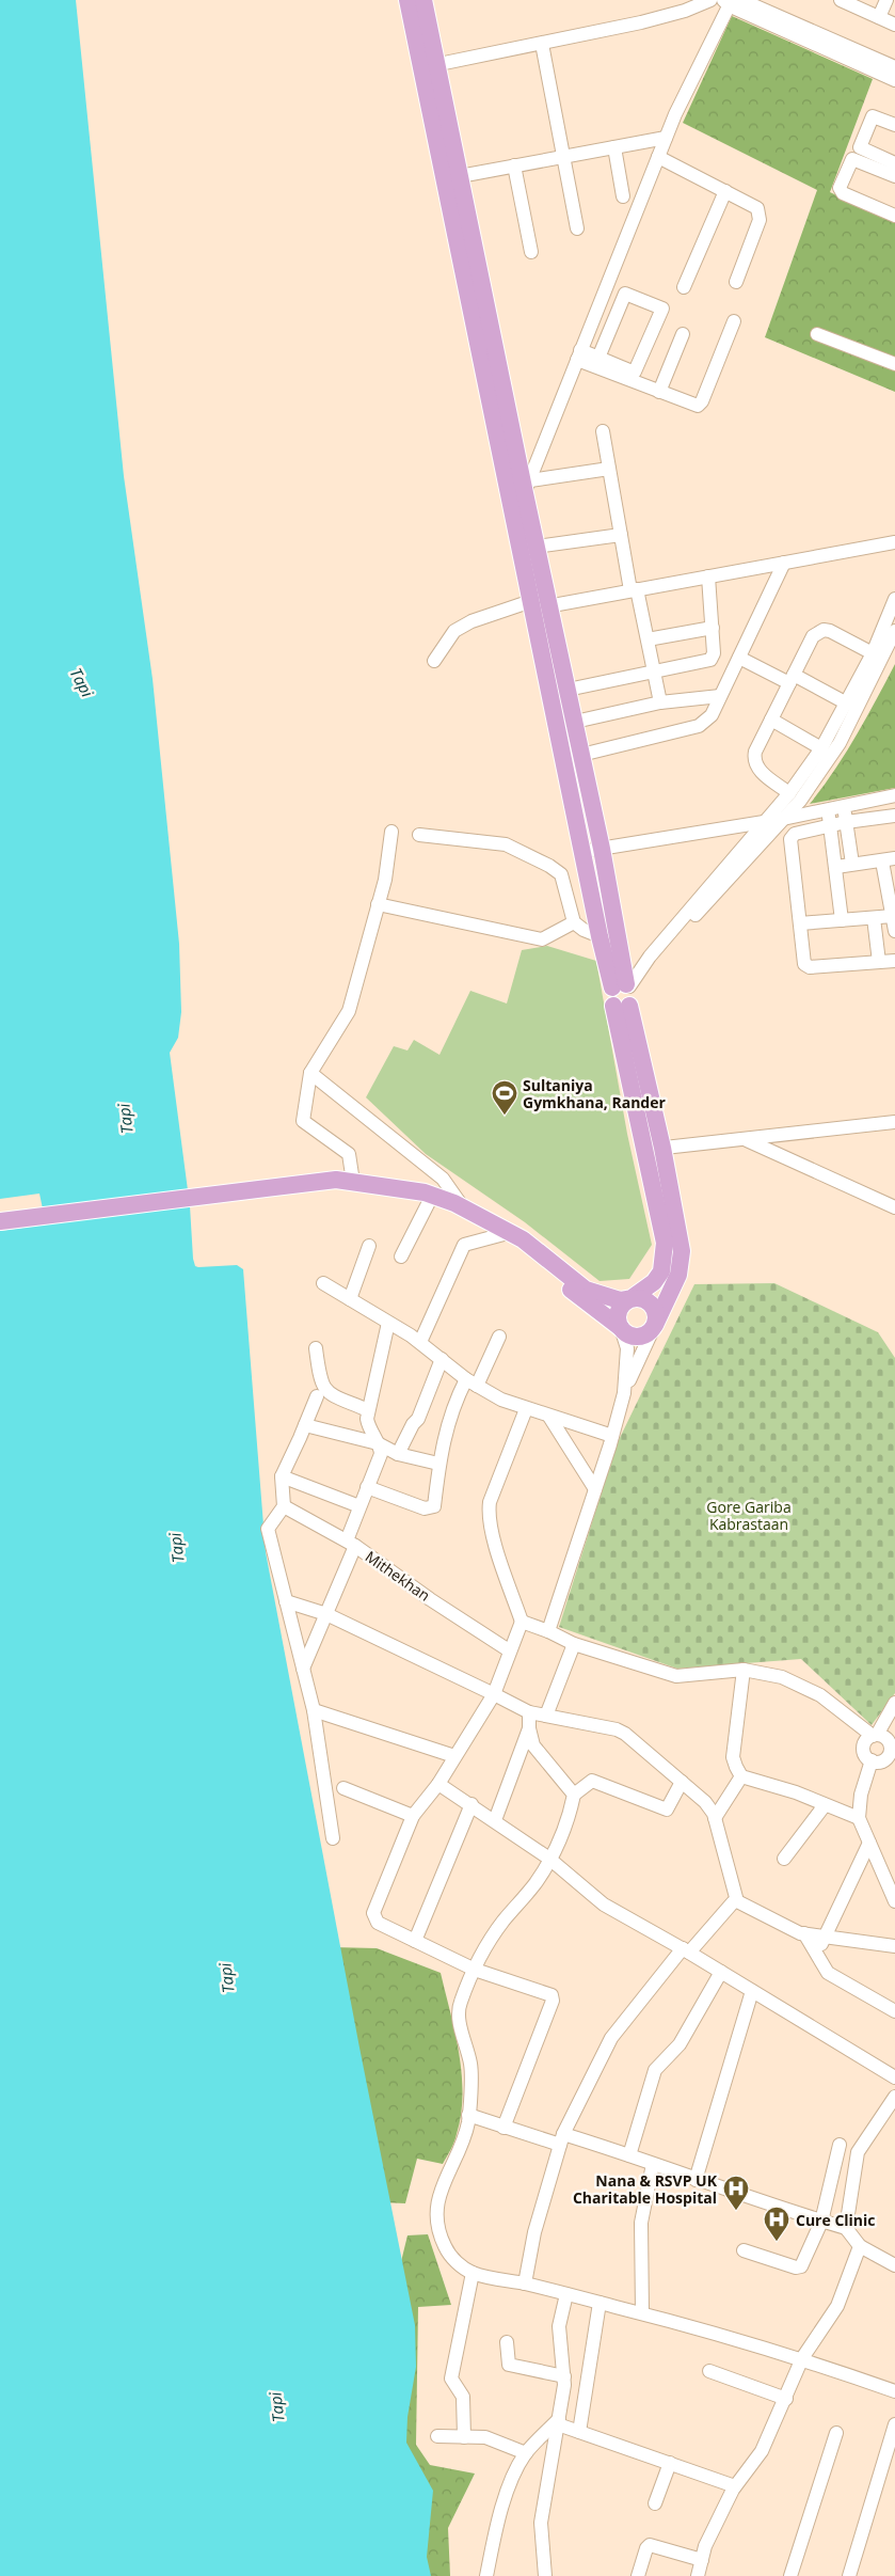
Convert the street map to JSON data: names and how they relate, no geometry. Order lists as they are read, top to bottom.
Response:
{
  "streets": {
    "street": ["Mithekhan"]
  },
  "water": ["Tapi"],
  "parks": ["Gore Gariba Kabrastaan"],
  "places": {
    "sports": ["Sultaniya Gymkhana, Rander"],
    "hospital": ["Nana & RSVP UK Charitable Hospital", "Cure Clinic"]
  }
}
